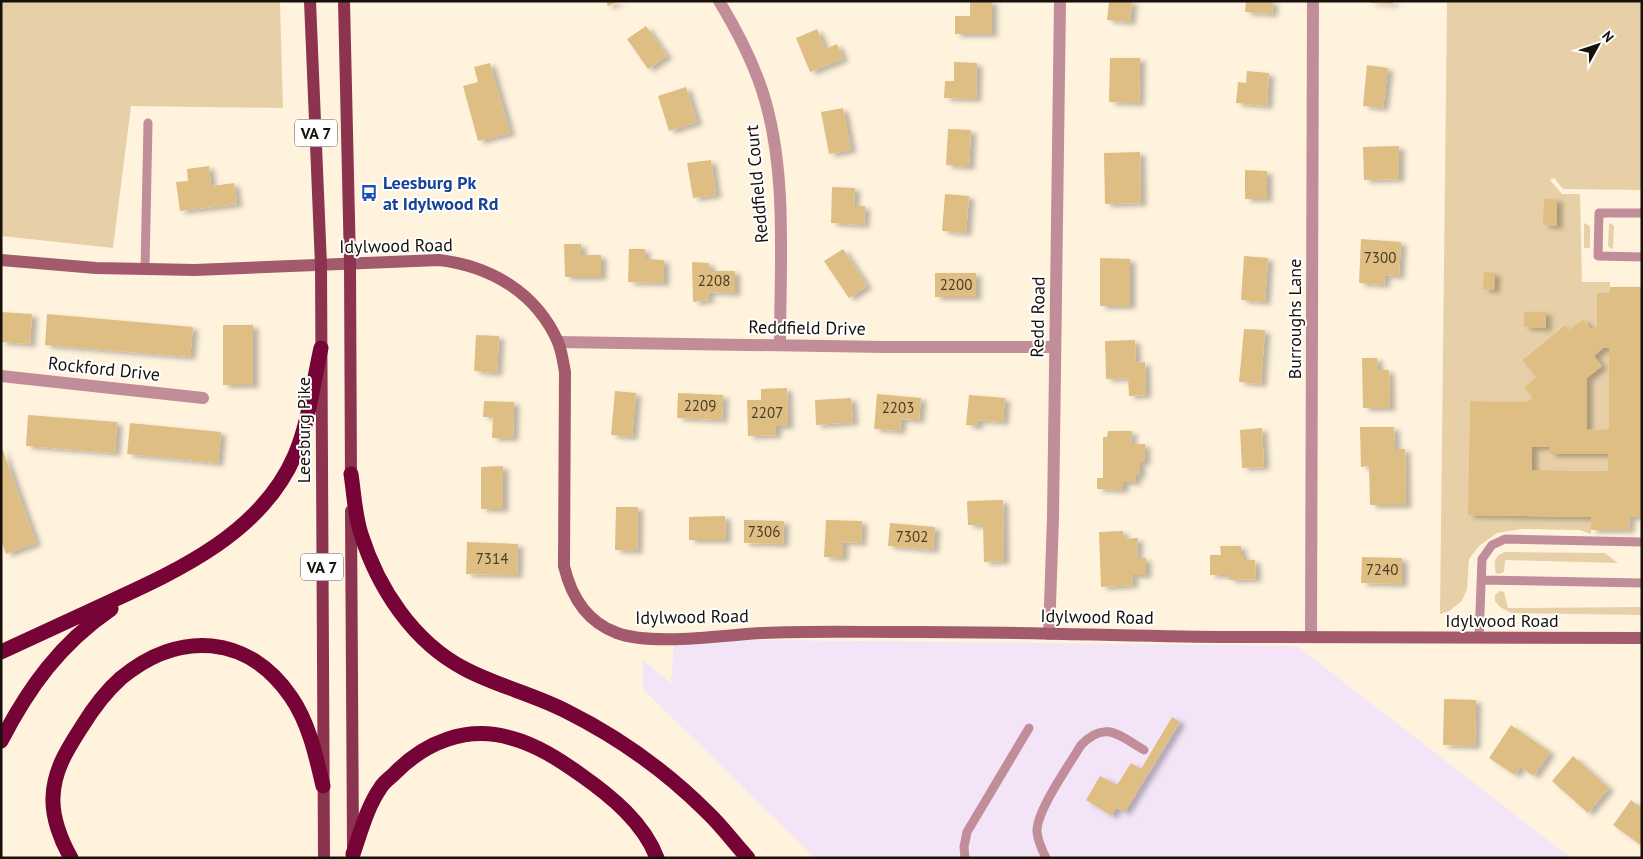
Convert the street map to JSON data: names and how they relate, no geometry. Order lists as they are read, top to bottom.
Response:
{
  "streets": {
    "main road": ["VA 7", "Idylwood Road", "Leesburg Pike"],
    "street": [
      "Reddfield Court",
      "Redd Road",
      "Burroughs Lane",
      "Reddfield Drive",
      "Rockford Drive"
    ]
  },
  "crossings": [
    ["VA 7", "Idylwood Road"],
    ["Reddfield Court", "Reddfield Drive"],
    ["Idylwood Road", "Redd Road"],
    ["Idylwood Road", "Burroughs Lane"],
    ["Idylwood Road", "Reddfield Drive"],
    ["Idylwood Road", "Leesburg Pike"],
    ["Redd Road", "Reddfield Drive"]
  ],
  "places": {
    "bus stop": ["Leesburg Pk at Idylwood Rd"]
  },
  "house_numbers": [
    "7300",
    "2208",
    "2200",
    "2209",
    "2203",
    "2207",
    "7306",
    "7302",
    "7314",
    "7240"
  ],
  "north": "top right"
}
